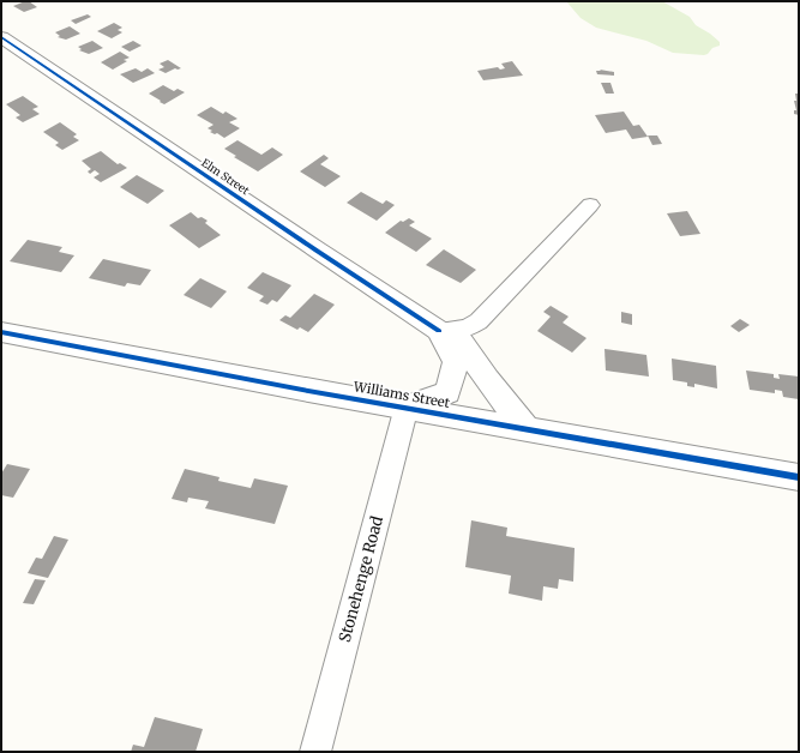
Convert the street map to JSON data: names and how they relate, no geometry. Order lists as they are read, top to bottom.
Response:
{
  "streets": {
    "street": ["Elm Street", "Williams Street", "Stonehenge Road"]
  },
  "crossings": [
    ["Elm Street", "Williams Street"],
    ["Elm Street", "Stonehenge Road"],
    ["Williams Street", "Stonehenge Road"]
  ]
}
